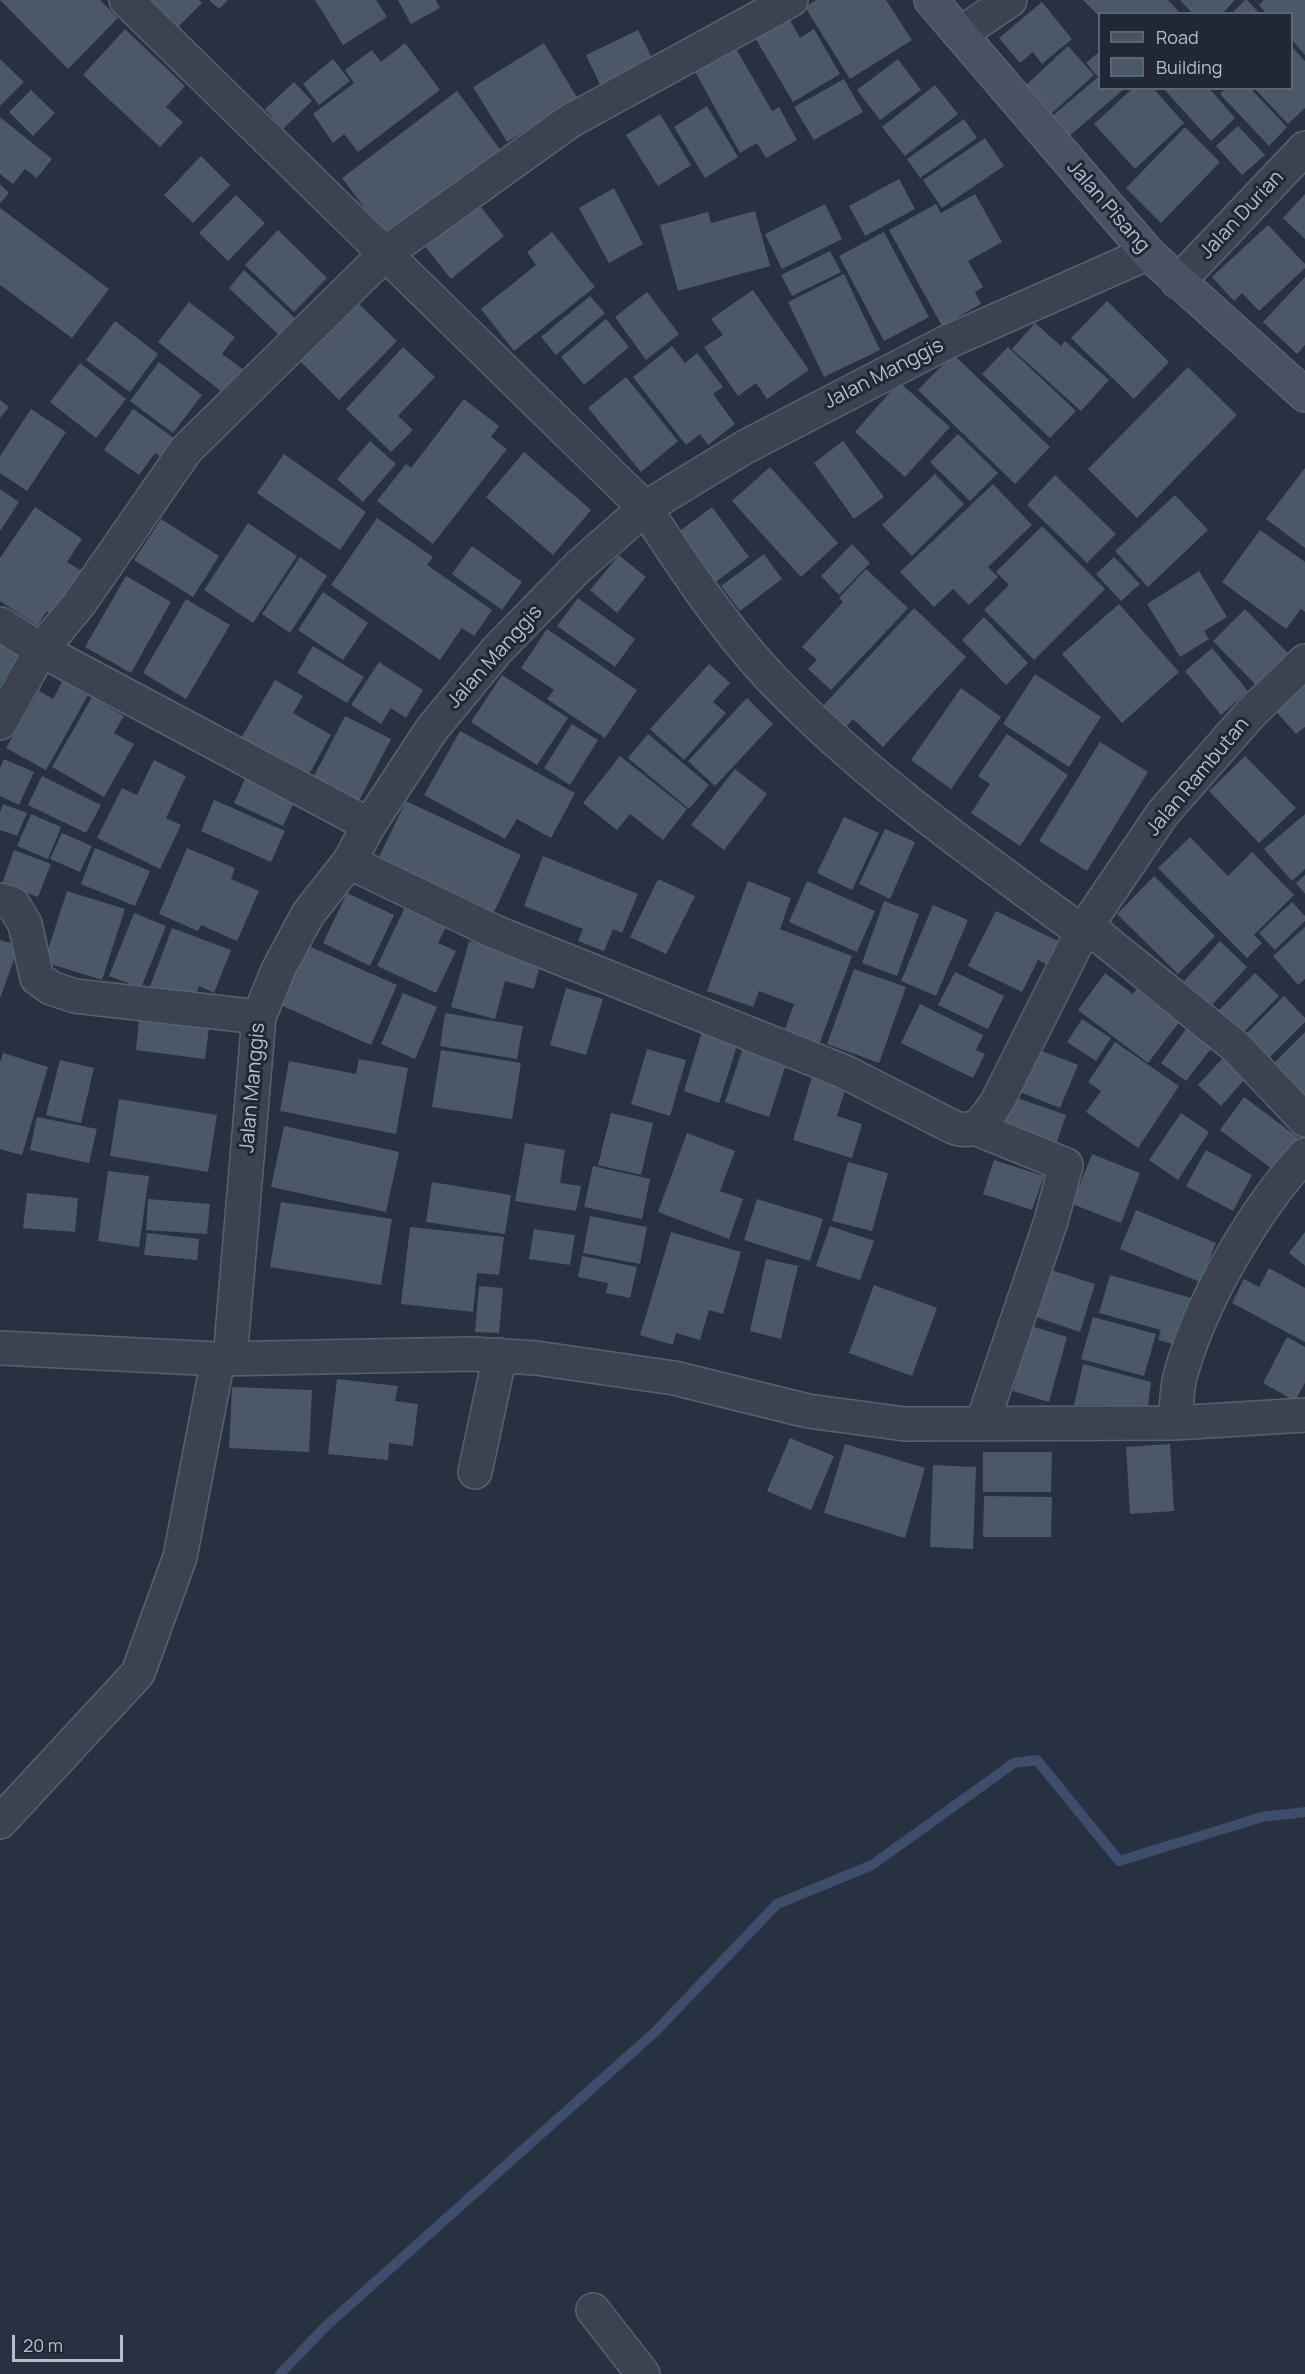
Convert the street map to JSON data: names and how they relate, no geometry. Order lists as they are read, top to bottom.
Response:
{
  "streets": {
    "street": [
      "Jalan Pisang",
      "Jalan Durian",
      "Jalan Manggis",
      "Jalan Rambutan"
    ]
  },
  "crossings": [
    ["Jalan Pisang", "Jalan Durian"],
    ["Jalan Pisang", "Jalan Manggis"]
  ],
  "legend": ["Road", "Building"],
  "scale_bar": "20 m"
}
